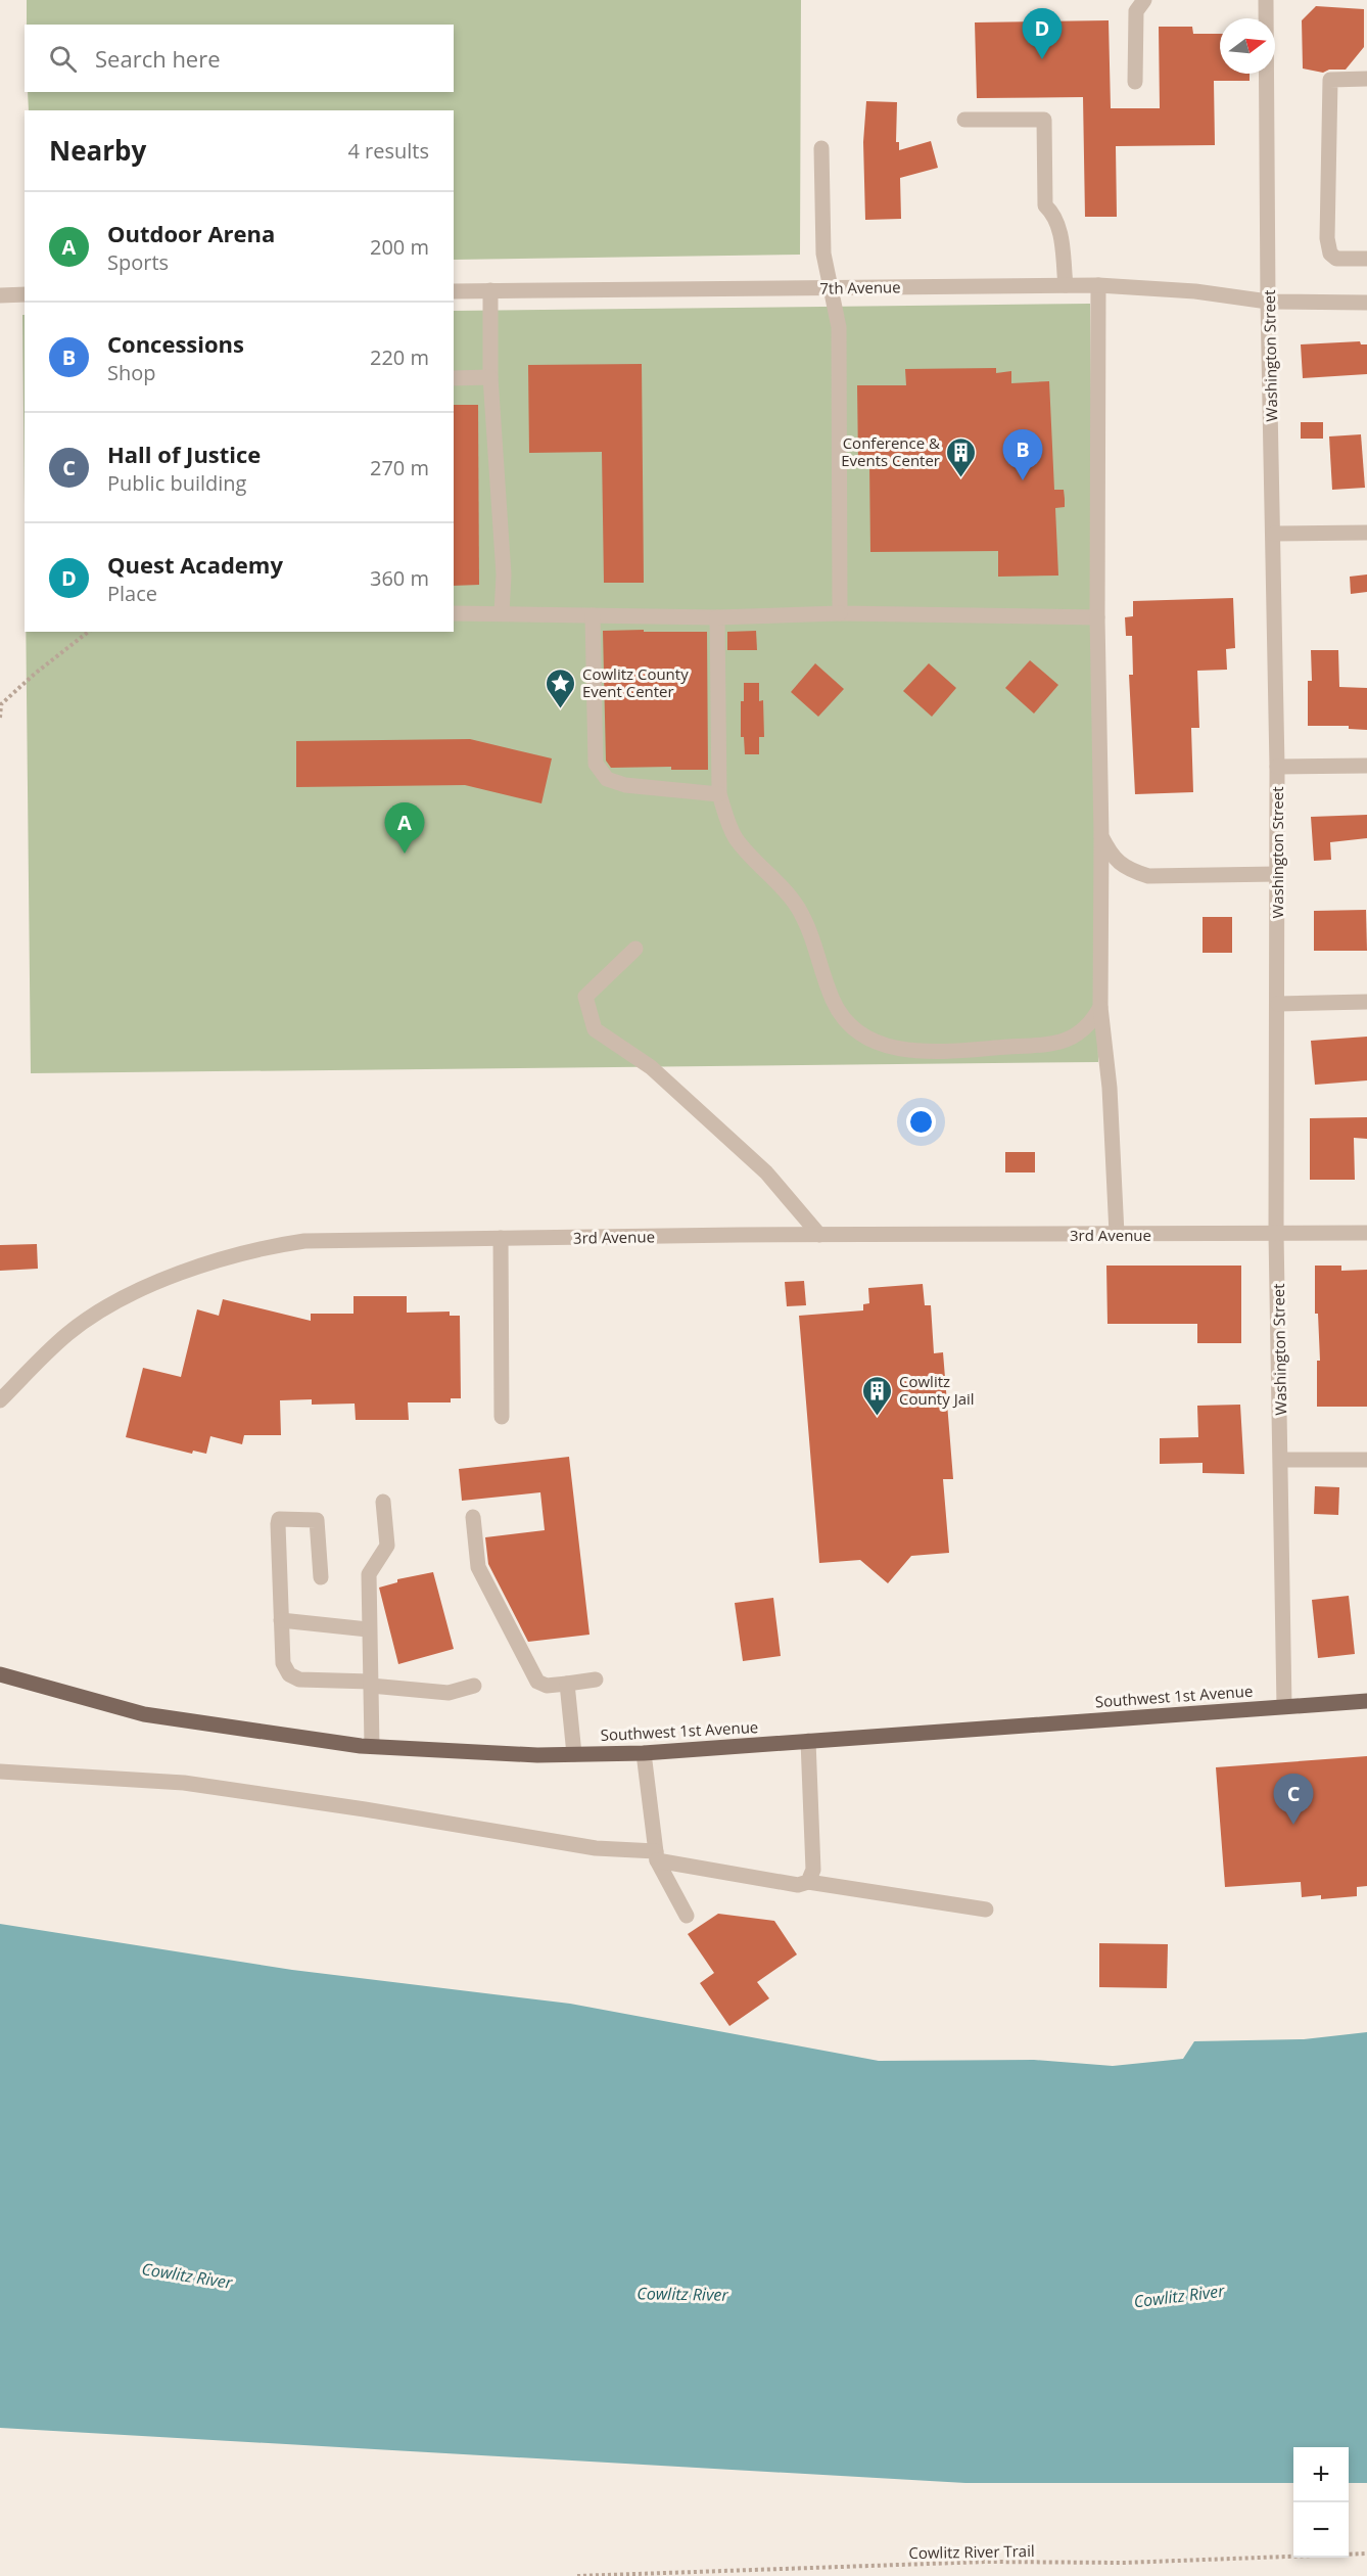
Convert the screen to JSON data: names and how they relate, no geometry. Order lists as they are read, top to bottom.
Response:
{
  "streets": {
    "main road": ["Southwest 1st Avenue"],
    "street": ["7th Avenue", "Washington Street", "3rd Avenue"],
    "path": ["Cowlitz River Trail"]
  },
  "crossings": [
    ["7th Avenue", "Washington Street"],
    ["Washington Street", "3rd Avenue"],
    ["Washington Street", "Southwest 1st Avenue"]
  ],
  "water": ["Cowlitz River"],
  "places": {
    "building": ["Conference & Events Center", "Cowlitz County Jail"],
    "place": ["Cowlitz County Event Center"]
  },
  "north": "right",
  "page": {
    "pins": [
      "D",
      "B",
      "A",
      "C"
    ],
    "search": "Search here",
    "heading": ["Nearby", "4 results"],
    "list": [
      {
        "mark": "A",
        "name": "Outdoor Arena",
        "note": "Sports",
        "value": "200 m"
      },
      {
        "mark": "B",
        "name": "Concessions",
        "note": "Shop",
        "value": "220 m"
      },
      {
        "mark": "C",
        "name": "Hall of Justice",
        "note": "Public building",
        "value": "270 m"
      },
      {
        "mark": "D",
        "name": "Quest Academy",
        "note": "Place",
        "value": "360 m"
      }
    ],
    "map_buttons": ["+", "−"]
  }
}
